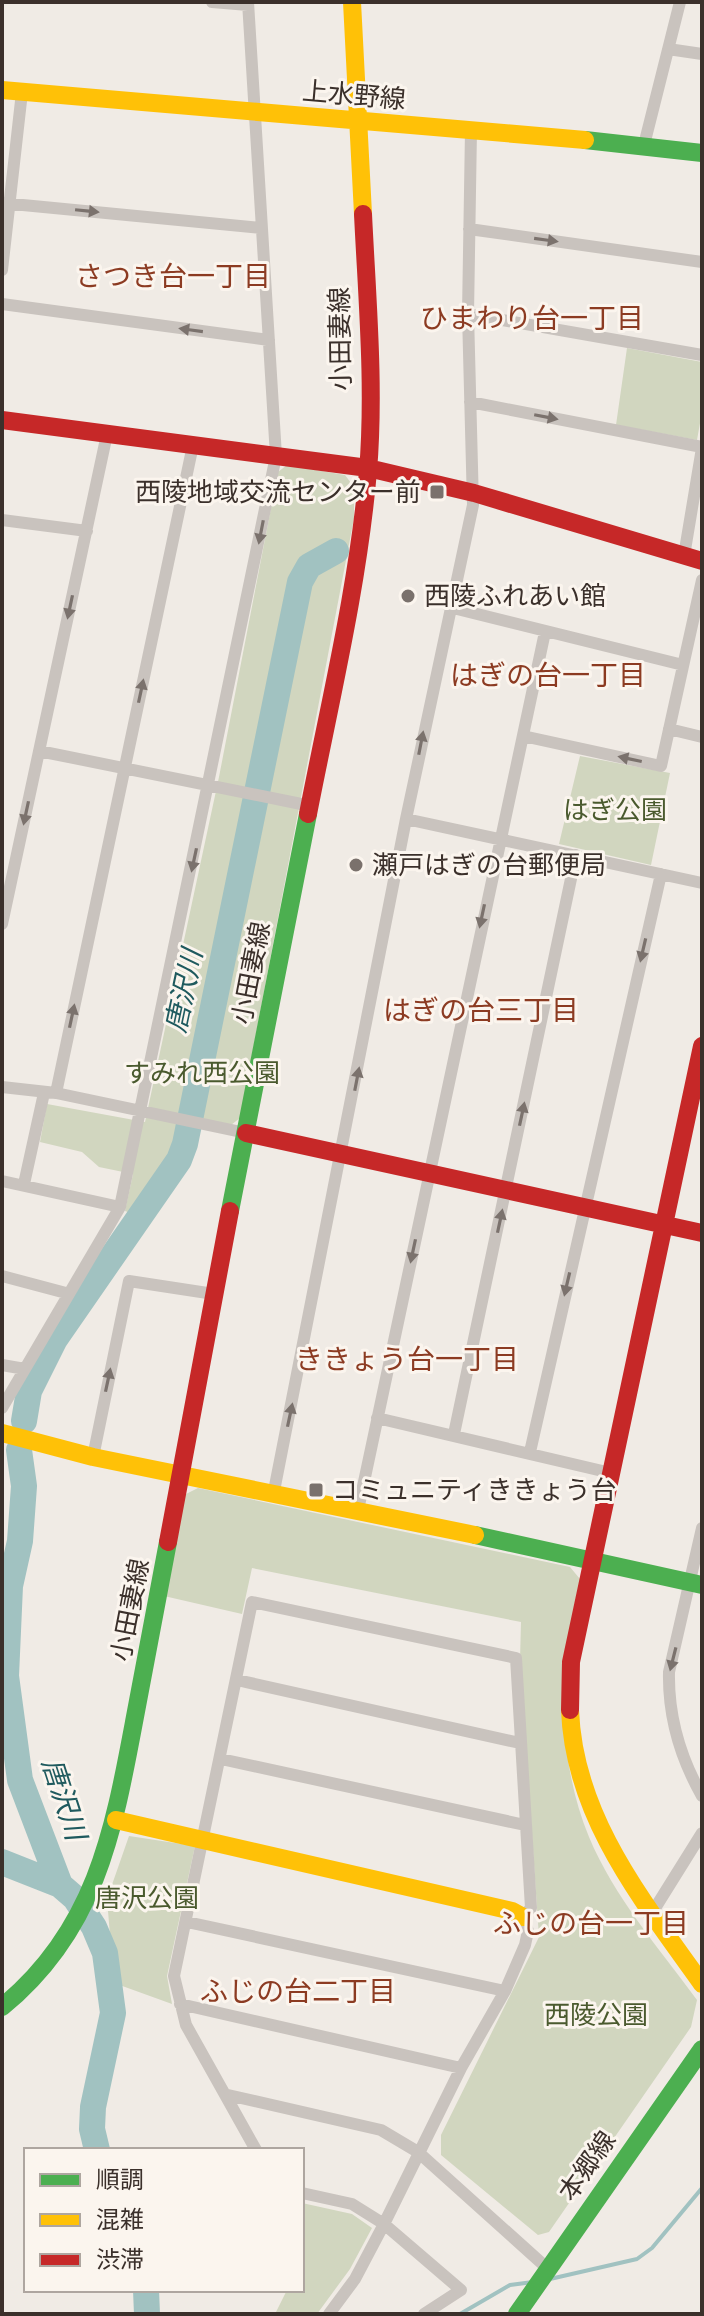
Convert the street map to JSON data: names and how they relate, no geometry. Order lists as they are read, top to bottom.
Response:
{
  "streets": {
    "street": ["上水野線", "小田妻線", "本郷線"]
  },
  "crossings": [
    ["上水野線", "小田妻線"]
  ],
  "districts": [
    "さつき台一丁目",
    "ひまわり台一丁目",
    "はぎの台一丁目",
    "はぎの台三丁目",
    "ききょう台一丁目",
    "ふじの台一丁目",
    "ふじの台二丁目"
  ],
  "water": ["唐沢川"],
  "parks": [
    "はぎ公園",
    "すみれ西公園",
    "唐沢公園",
    "西陵公園"
  ],
  "places": {
    "transit": ["西陵地域交流センター前", "コミュニティききょう台"],
    "other": ["西陵ふれあい館", "瀬戸はぎの台郵便局"]
  },
  "legend": ["順調", "混雑", "渋滞"]
}
